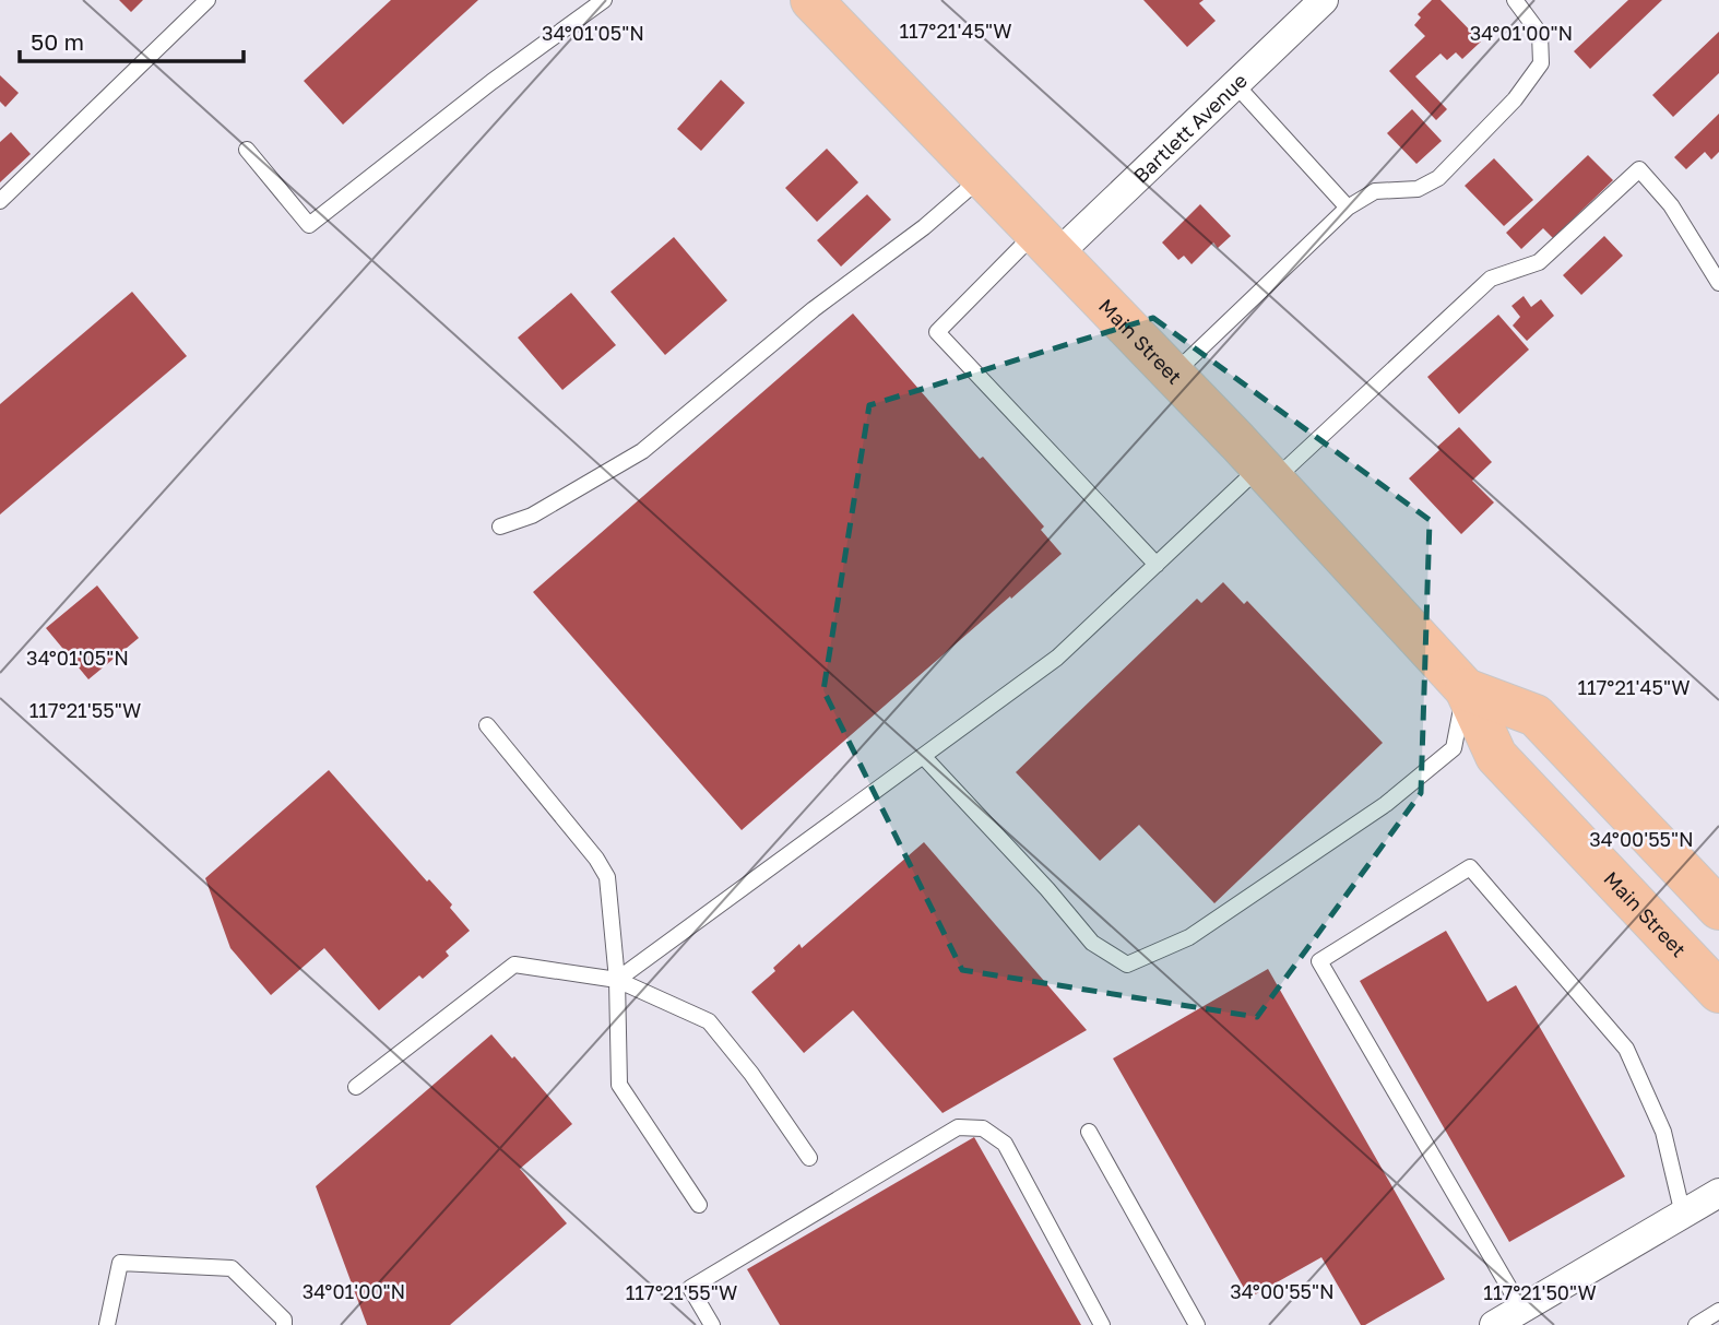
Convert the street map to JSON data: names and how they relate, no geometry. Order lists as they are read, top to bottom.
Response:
{
  "streets": {
    "main road": ["Main Street"],
    "street": ["Bartlett Avenue"]
  },
  "crossings": [
    ["Bartlett Avenue", "Main Street"]
  ],
  "scale_bar": "50 m",
  "coordinates": [
    "117°21'45\"W",
    "34°01'05\"N",
    "34°01'00\"N",
    "117°21'55\"W",
    "34°00'55\"N",
    "117°21'50\"W"
  ]
}
